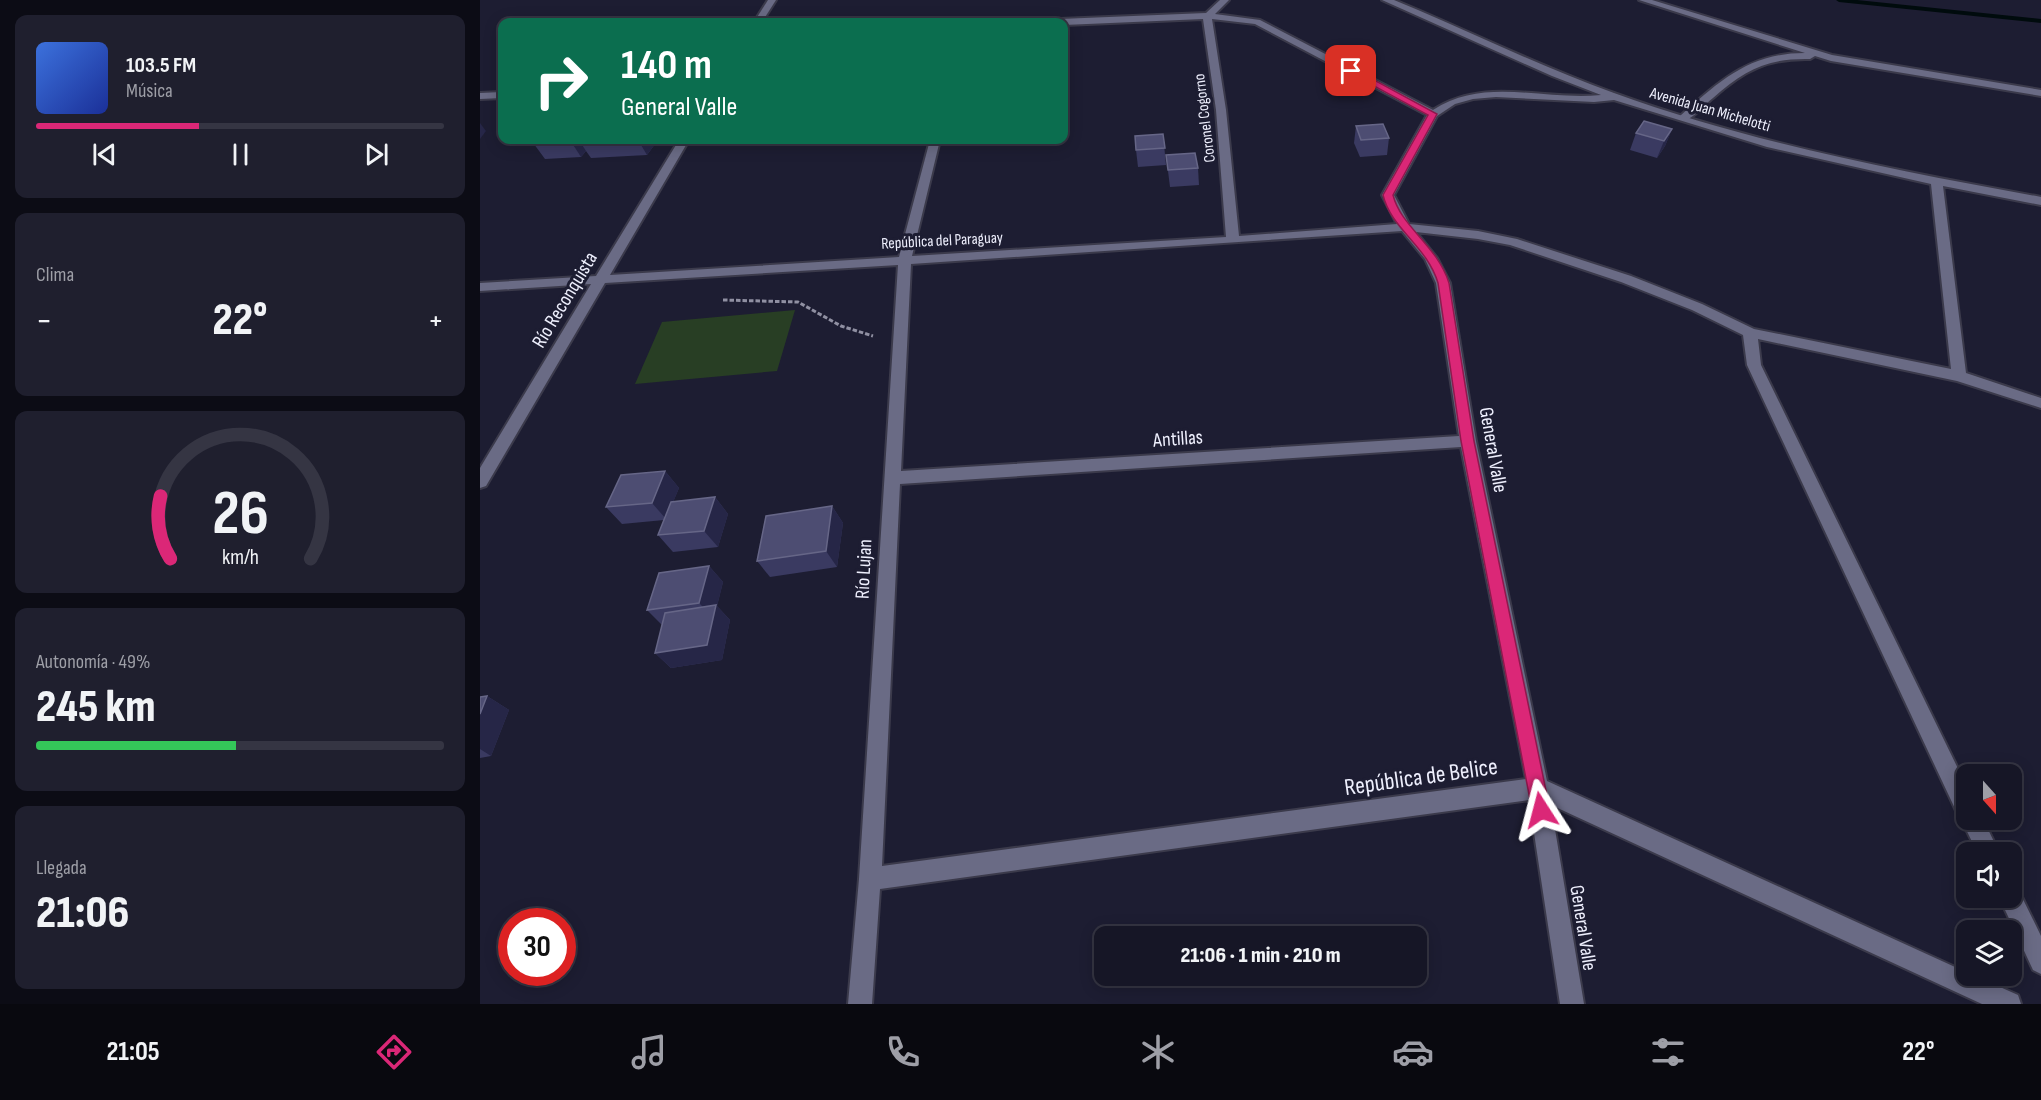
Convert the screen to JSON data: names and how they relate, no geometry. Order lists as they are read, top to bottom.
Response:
{
  "streets": {
    "street": [
      "Avenida Juan Michelotti",
      "Coronel Cogorno",
      "República del Paraguay",
      "Río Reconquista",
      "Antillas",
      "General Valle",
      "Río Lujan",
      "República de Belice"
    ]
  },
  "crossings": [
    ["Coronel Cogorno", "República del Paraguay"],
    ["República del Paraguay", "Río Reconquista"],
    ["República del Paraguay", "General Valle"],
    ["República del Paraguay", "Río Lujan"],
    ["Antillas", "General Valle"],
    ["Antillas", "Río Lujan"],
    ["General Valle", "República de Belice"],
    ["Río Lujan", "República de Belice"]
  ],
  "north": "bottom",
  "page": {
    "turn": ["140 m", "General Valle"],
    "song": ["103.5 FM", "Música"],
    "tile": [
      "Clima",
      ["Autonomía · 49%", "245 km"],
      ["Llegada", "21:06"]
    ],
    "heat": ["−", "22°", "+"],
    "limit": "30",
    "trip": "21:06 · 1 min · 210 m",
    "tabs": ["21:05", "22°"],
    "gauge": ["26", "km/h"]
  }
}
